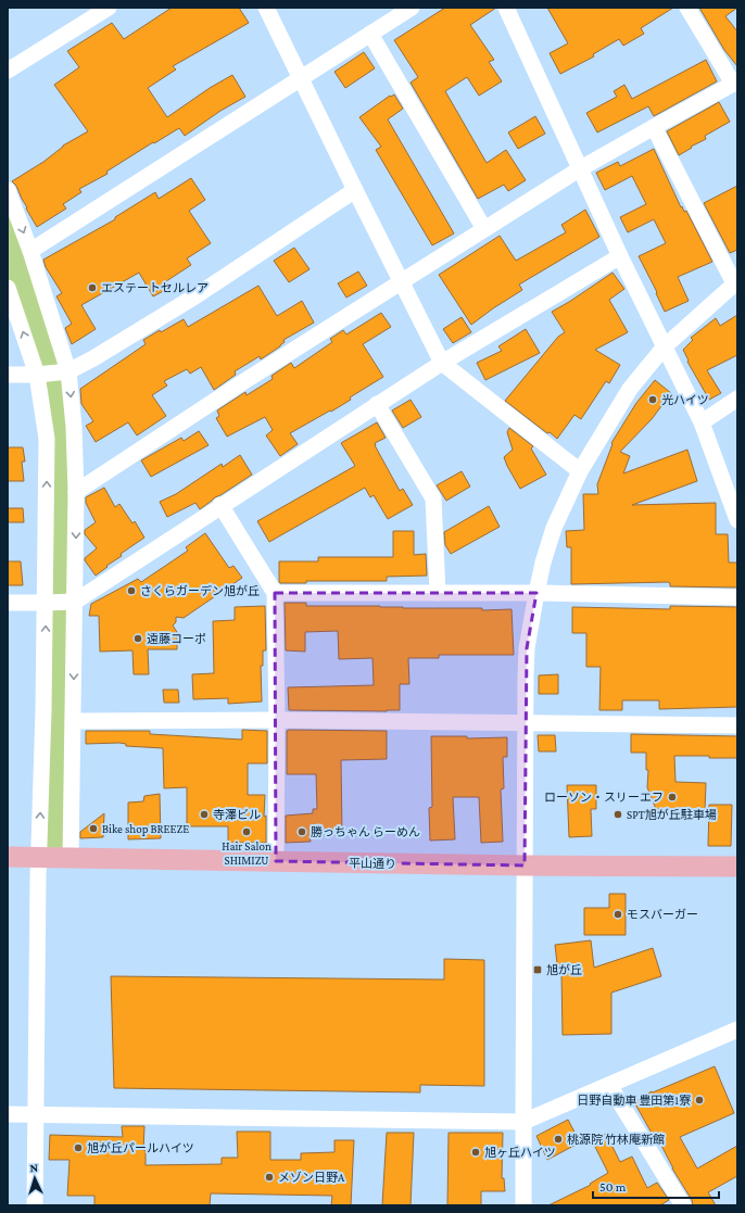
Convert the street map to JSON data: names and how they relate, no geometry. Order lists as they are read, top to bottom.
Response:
{
  "streets": {
    "main road": ["平山通り"]
  },
  "places": {
    "other": [
      "エステートセルレア",
      "光ハイツ",
      "さくらガーデン旭が丘",
      "遠藤コーポ",
      "ローソン・スリーエフ",
      "寺澤ビル",
      "SPT旭が丘駐車場",
      "Bike shop BREEZE",
      "Hair Salon SHIMIZU",
      "勝っちゃん らーめん",
      "モスバーガー",
      "日野自動車 豊田第1寮",
      "桃源院 竹林庵新館",
      "旭が丘パールハイツ",
      "旭ヶ丘ハイツ",
      "メゾン日野A"
    ],
    "transit": ["旭が丘"]
  },
  "scale_bar": "50 m",
  "north": "top"
}
